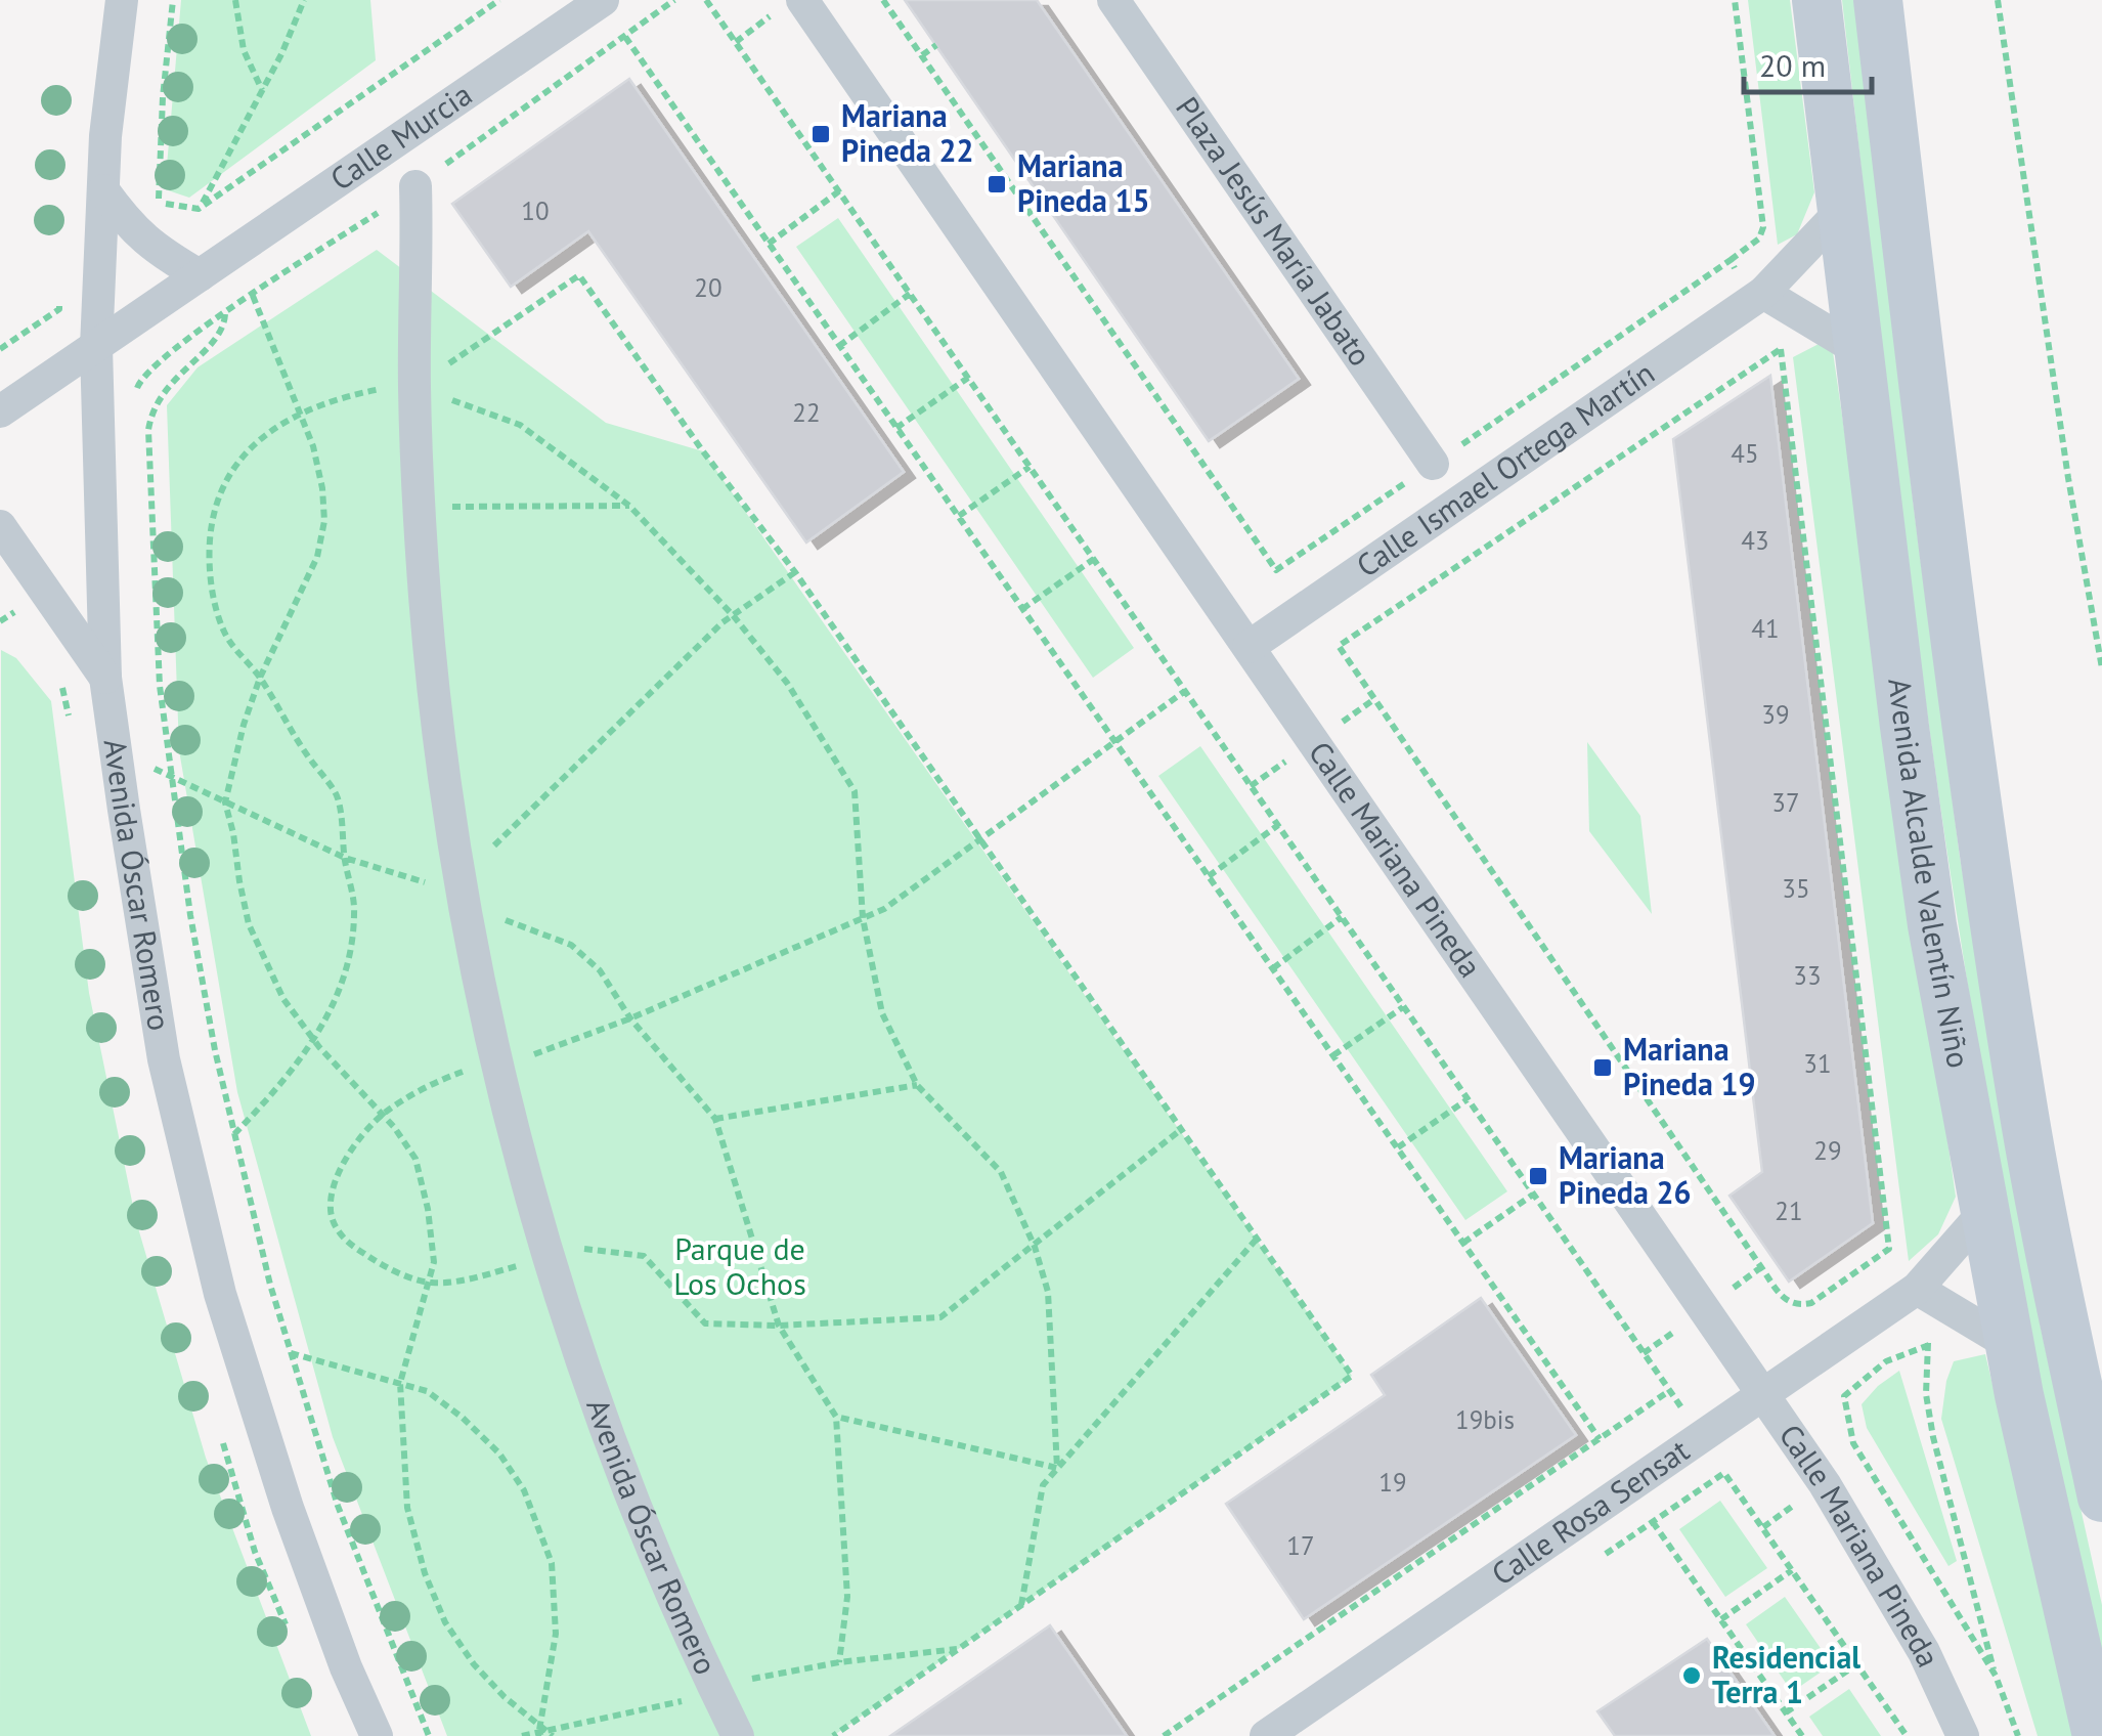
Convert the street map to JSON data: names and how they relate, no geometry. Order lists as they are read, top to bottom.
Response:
{
  "streets": {
    "main road": ["Avenida Alcalde Valentín Niño"],
    "street": [
      "Calle Murcia",
      "Plaza Jesús María Jabato",
      "Calle Ismael Ortega Martín",
      "Calle Mariana Pineda",
      "Avenida Óscar Romero",
      "Calle Rosa Sensat"
    ]
  },
  "crossings": [
    ["Calle Murcia", "Avenida Óscar Romero"],
    ["Calle Ismael Ortega Martín", "Calle Mariana Pineda"],
    ["Calle Ismael Ortega Martín", "Avenida Alcalde Valentín Niño"],
    ["Calle Mariana Pineda", "Calle Rosa Sensat"],
    ["Avenida Alcalde Valentín Niño", "Calle Rosa Sensat"]
  ],
  "parks": ["Parque de Los Ochos"],
  "places": {
    "transit": [
      "Mariana Pineda 22",
      "Mariana Pineda 15",
      "Mariana Pineda 19",
      "Mariana Pineda 26"
    ],
    "other": ["Residencial Terra 1"]
  },
  "house_numbers": [
    "10",
    "20",
    "22",
    "45",
    "43",
    "41",
    "39",
    "37",
    "35",
    "33",
    "31",
    "29",
    "21",
    "19bis",
    "19",
    "17"
  ],
  "scale_bar": "20 m"
}
